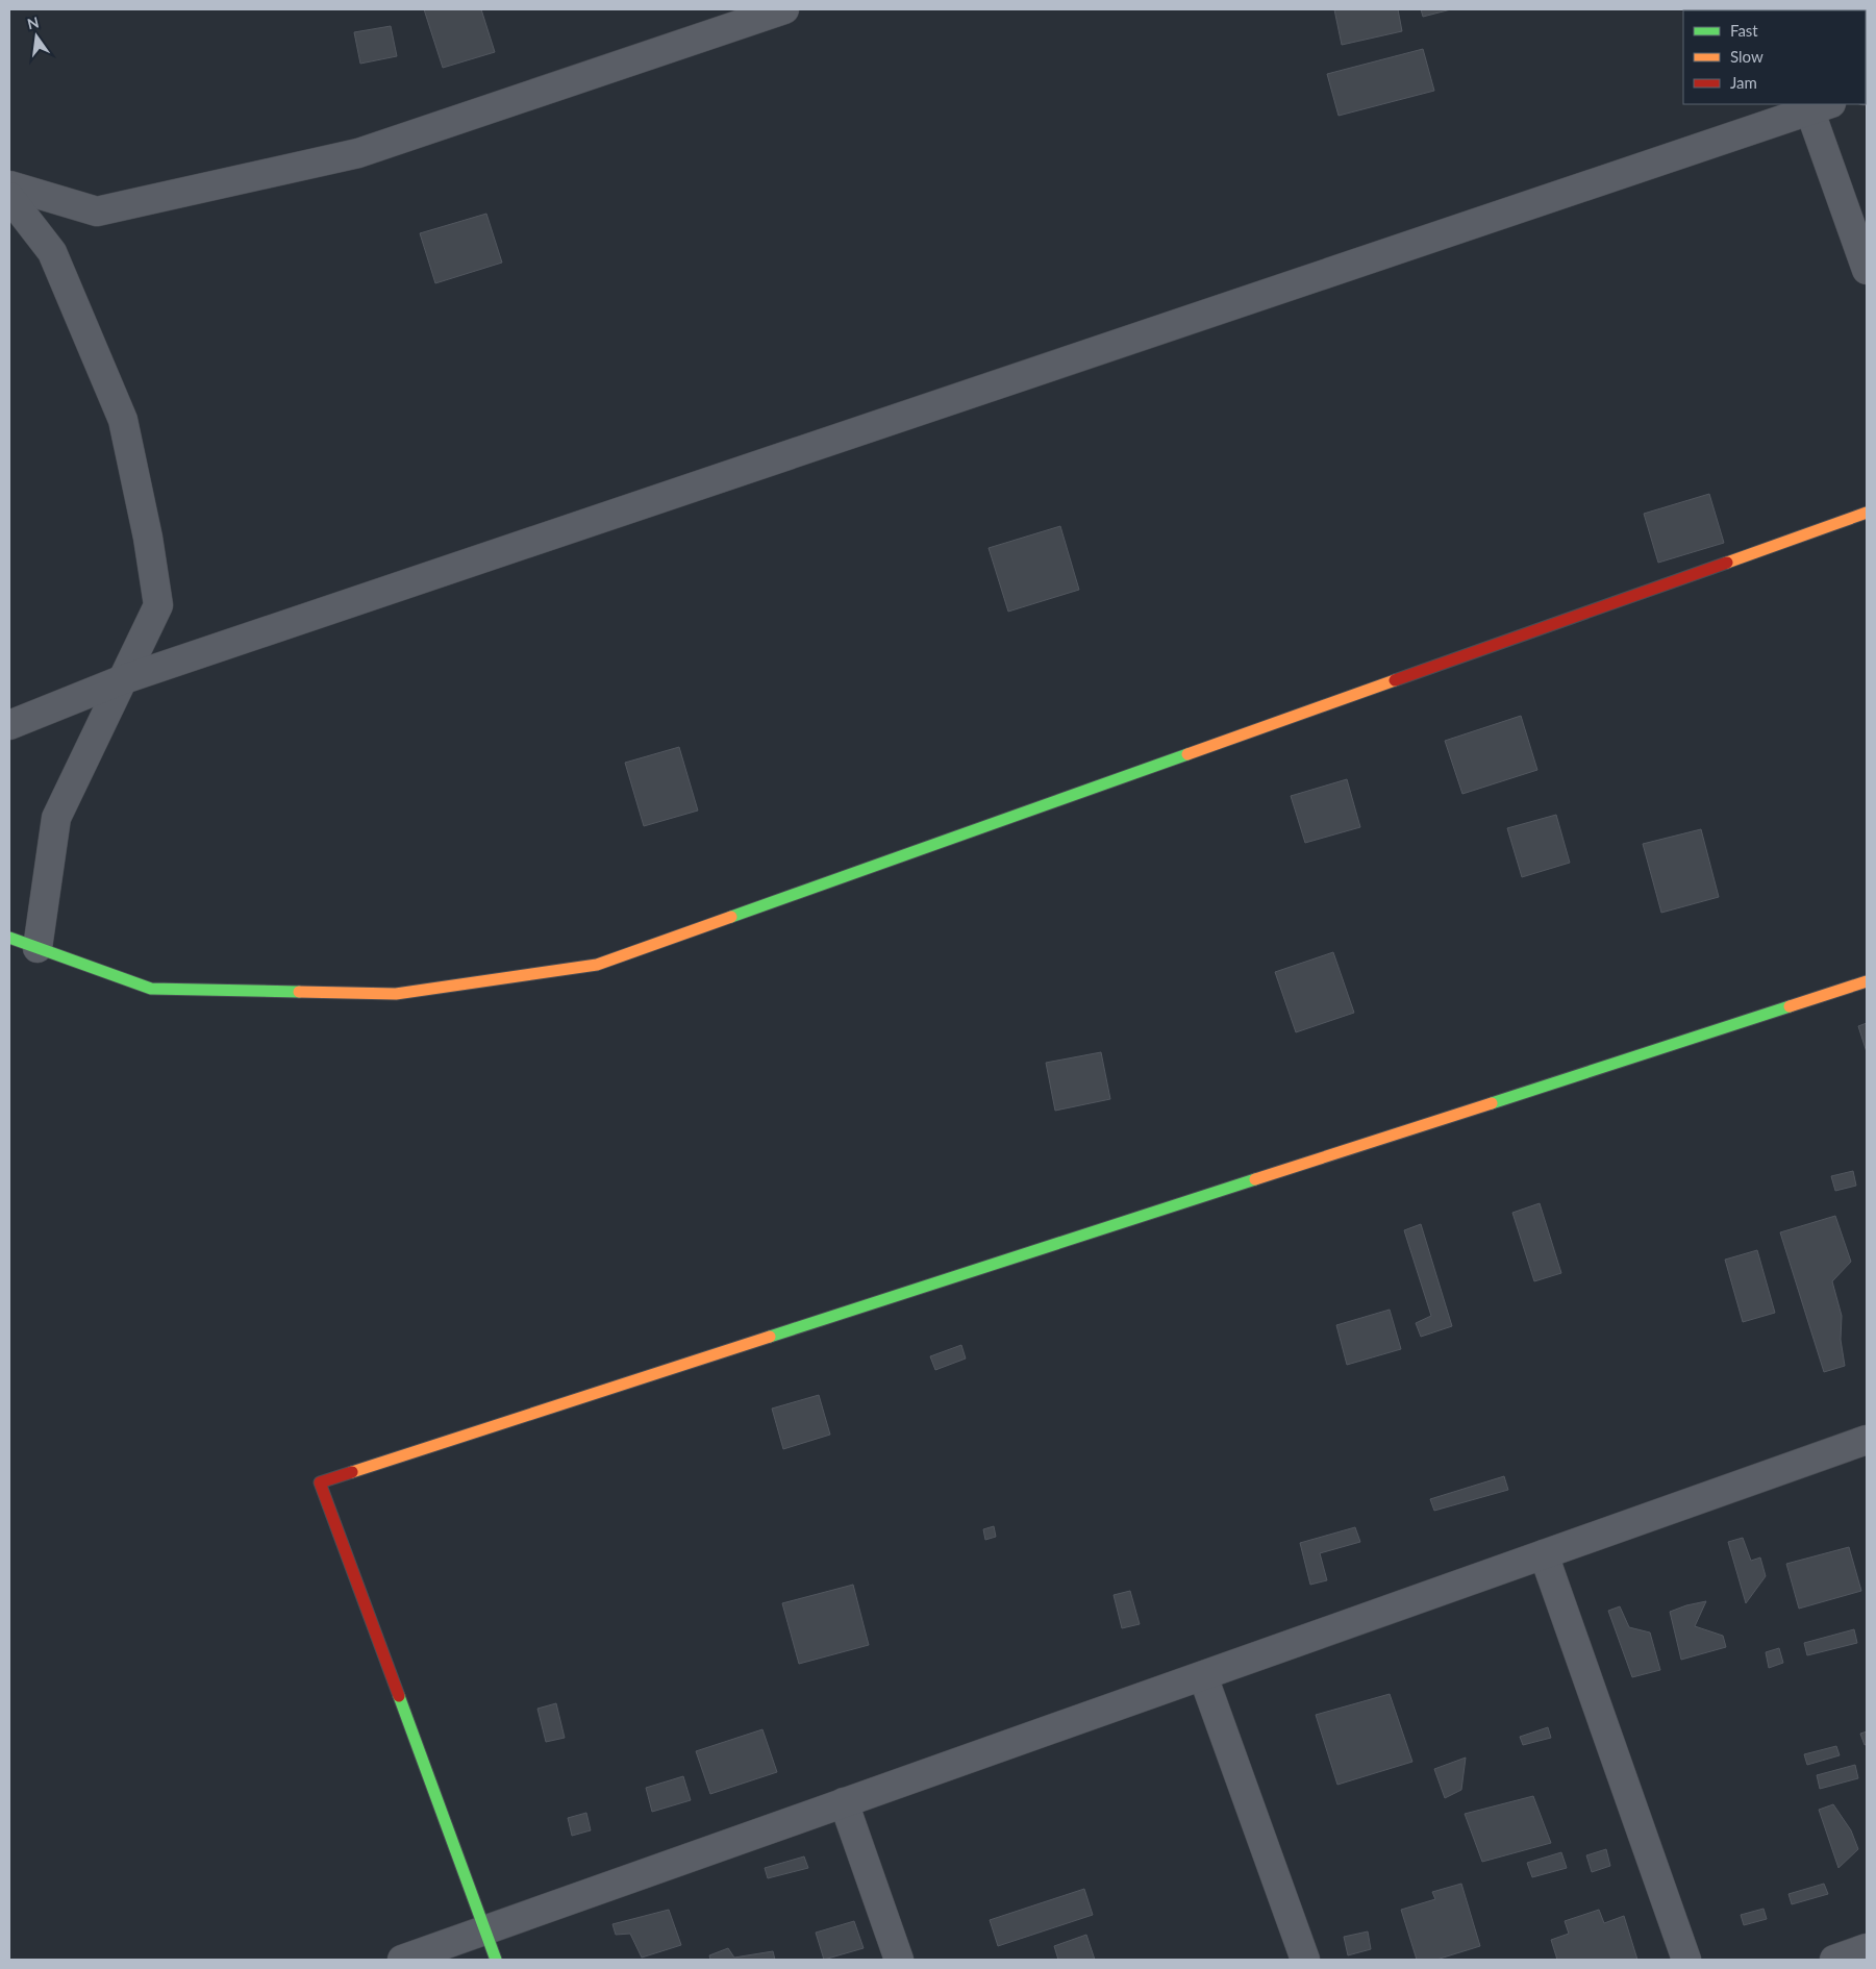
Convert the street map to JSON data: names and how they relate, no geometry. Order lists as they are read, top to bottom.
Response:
{
  "legend": ["Fast", "Slow", "Jam"],
  "north": "top"
}
